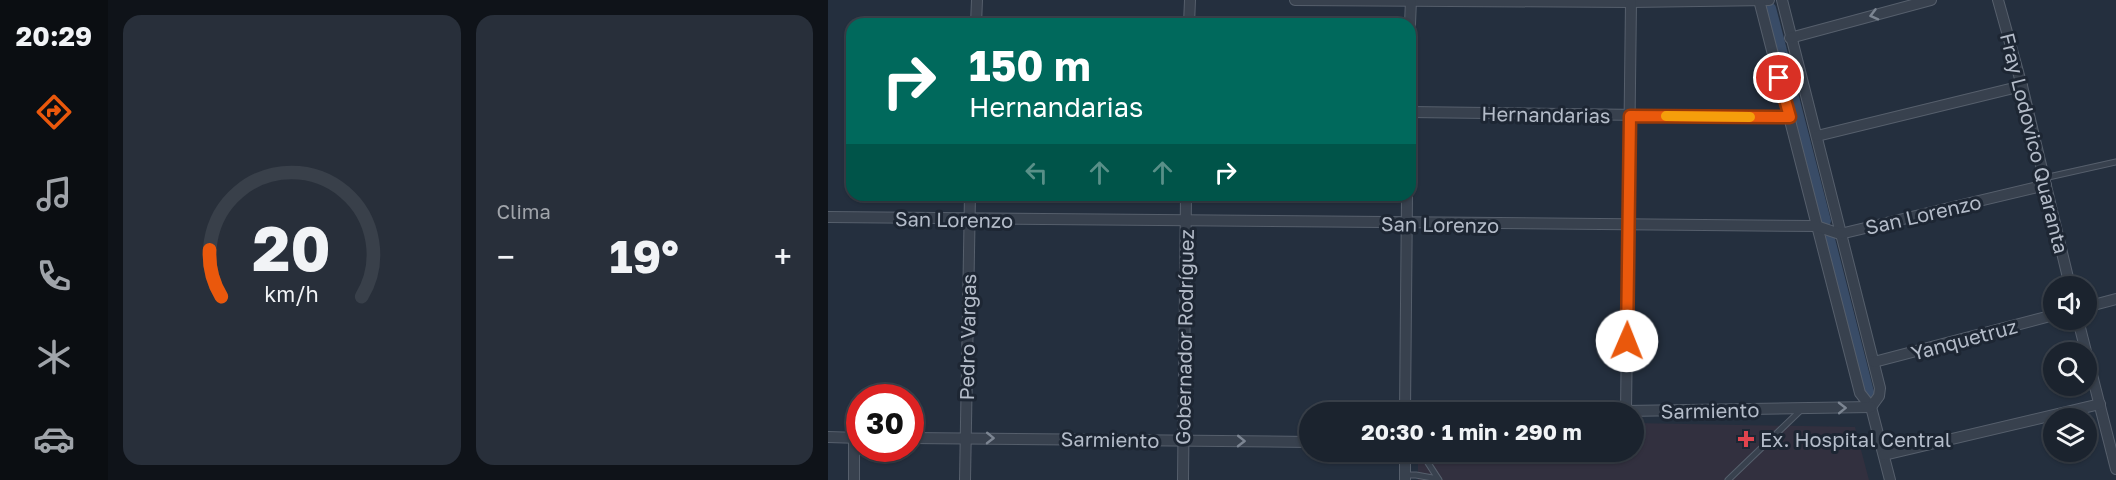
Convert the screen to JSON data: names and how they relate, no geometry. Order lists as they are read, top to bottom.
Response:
{
  "streets": {
    "street": [
      "Hernandarias",
      "Fray Lodovico Quaranta",
      "San Lorenzo",
      "Pedro Vargas",
      "Gobernador Rodríguez",
      "Yanquetruz",
      "Sarmiento"
    ]
  },
  "crossings": [
    ["Fray Lodovico Quaranta", "San Lorenzo"],
    ["San Lorenzo", "Pedro Vargas"],
    ["San Lorenzo", "Gobernador Rodríguez"],
    ["Pedro Vargas", "Sarmiento"],
    ["Gobernador Rodríguez", "Sarmiento"]
  ],
  "one_way": ["Sarmiento"],
  "places": {
    "health": ["Ex. Hospital Central"]
  },
  "page": {
    "tabs": "20:29",
    "tile": "Clima",
    "turn": ["150 m", "Hernandarias"],
    "heat": ["−", "19°", "+"],
    "limit": "30",
    "trip": "20:30 · 1 min · 290 m",
    "gauge": ["20", "km/h"]
  }
}
